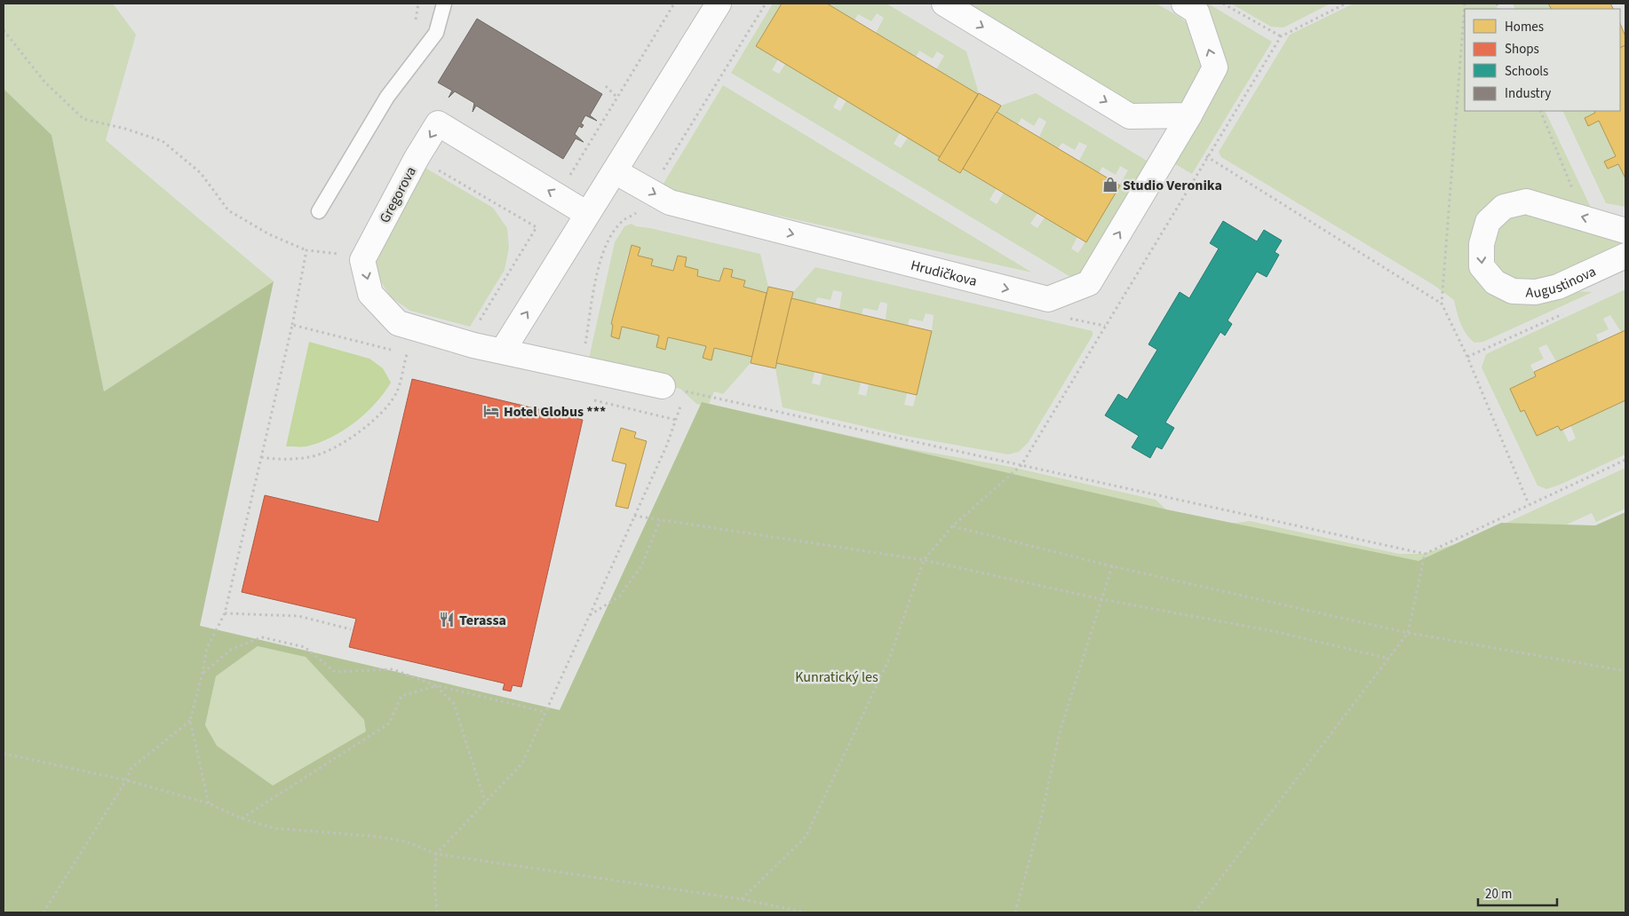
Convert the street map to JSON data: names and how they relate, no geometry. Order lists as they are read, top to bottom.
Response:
{
  "streets": {
    "street": ["Gregorova", "Hrudičkova", "Augustinova"]
  },
  "parks": ["Kunratický les"],
  "places": {
    "shop": ["Studio Veronika"],
    "hotel": ["Hotel Globus ***"],
    "restaurant": ["Terassa"]
  },
  "legend": [
    "Homes",
    "Shops",
    "Schools",
    "Industry"
  ],
  "scale_bar": "20 m"
}
